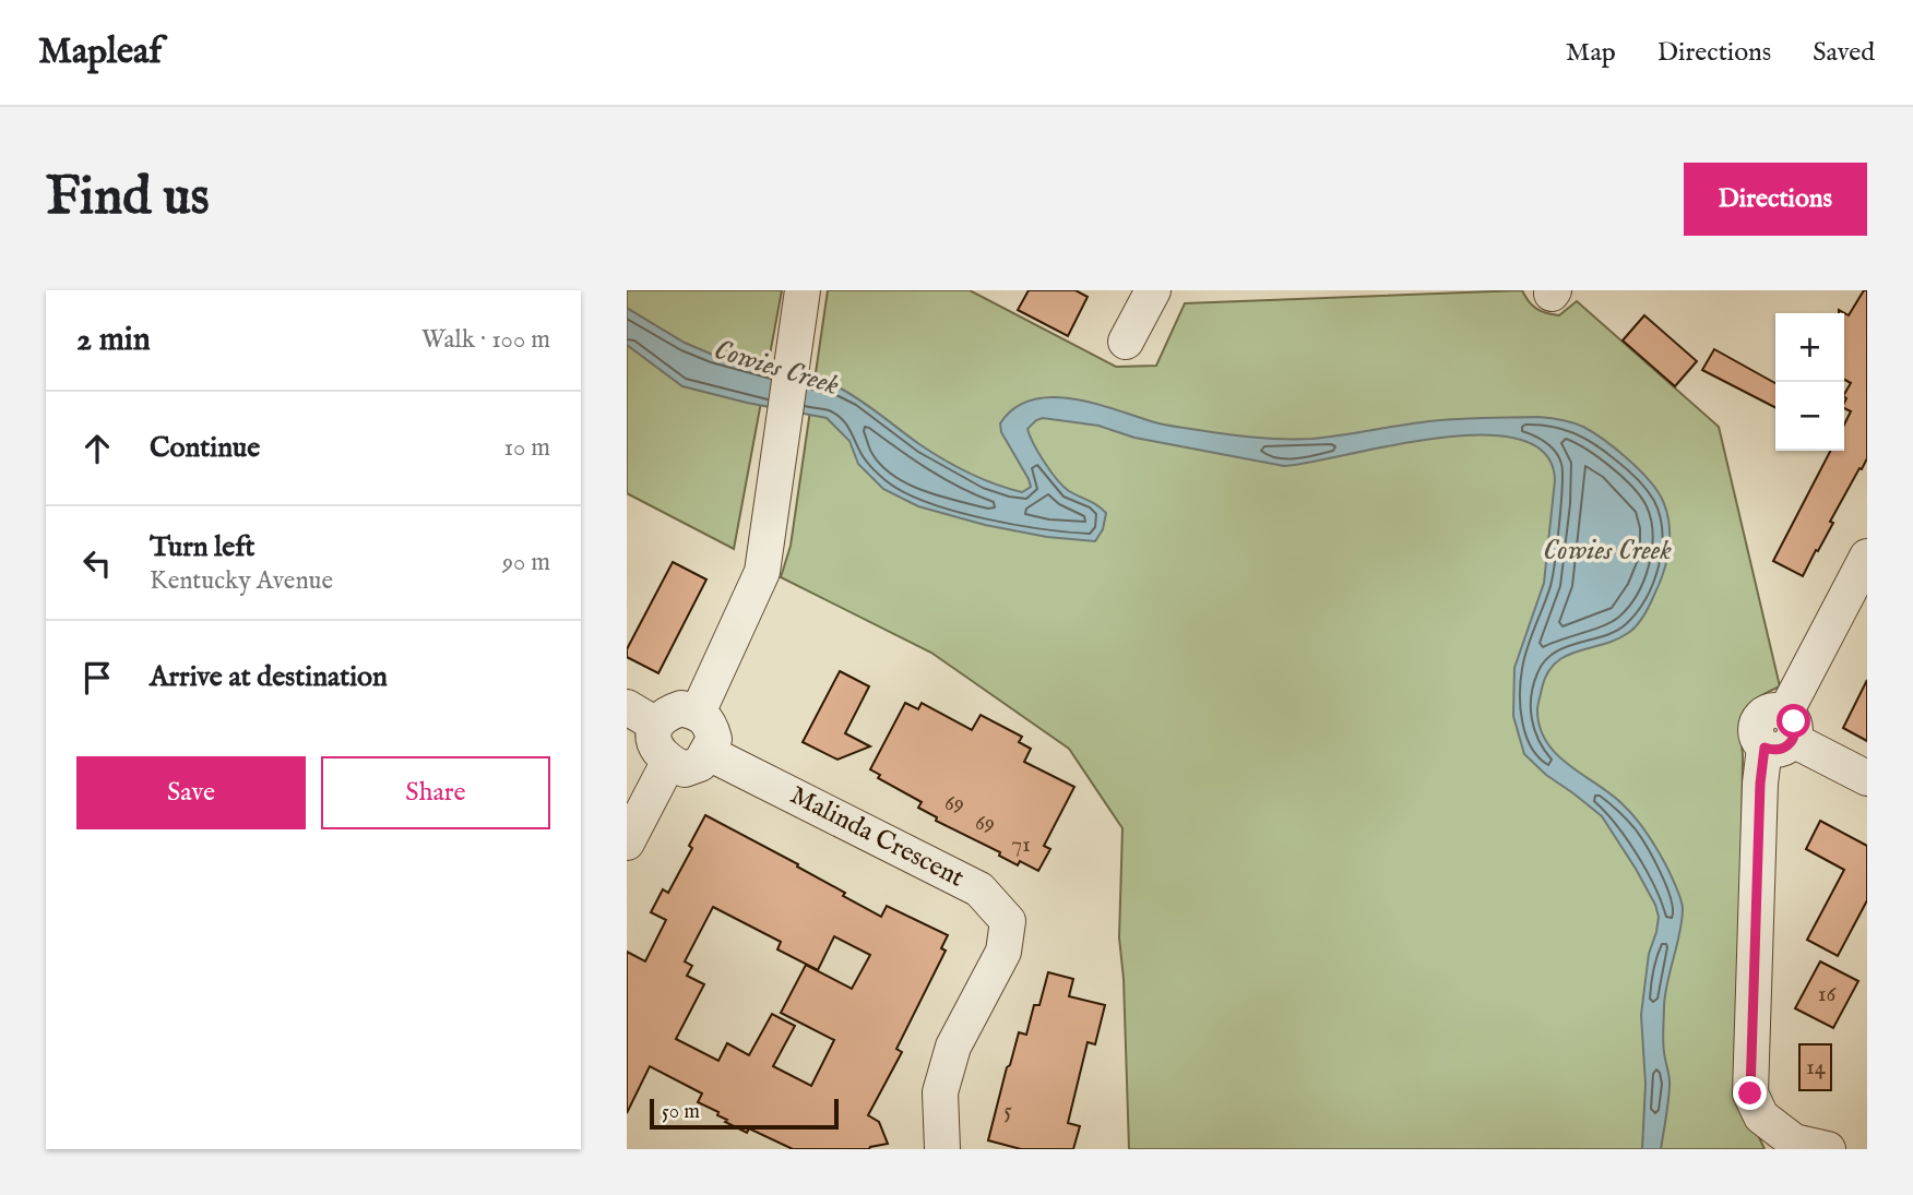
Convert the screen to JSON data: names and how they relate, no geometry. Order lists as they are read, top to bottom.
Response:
{
  "streets": {
    "street": ["Malinda Crescent"]
  },
  "water": ["Cowies Creek"],
  "house_numbers": [
    "69",
    "69",
    "71",
    "16",
    "14",
    "5"
  ],
  "scale_bar": "50 m",
  "page": {
    "header": "Mapleaf",
    "nav": ["Map", "Directions", "Saved"],
    "buttons": [
      "Directions",
      ["Save", "Share"]
    ],
    "title": "Find us",
    "heading": ["2 min", "Walk · 100 m"],
    "map_buttons": ["+", "−"],
    "list": [
      ["Continue", "10 m"],
      ["Turn left", "Kentucky Avenue", "90 m"],
      "Arrive at destination"
    ],
    "scale": "50 m"
  }
}
